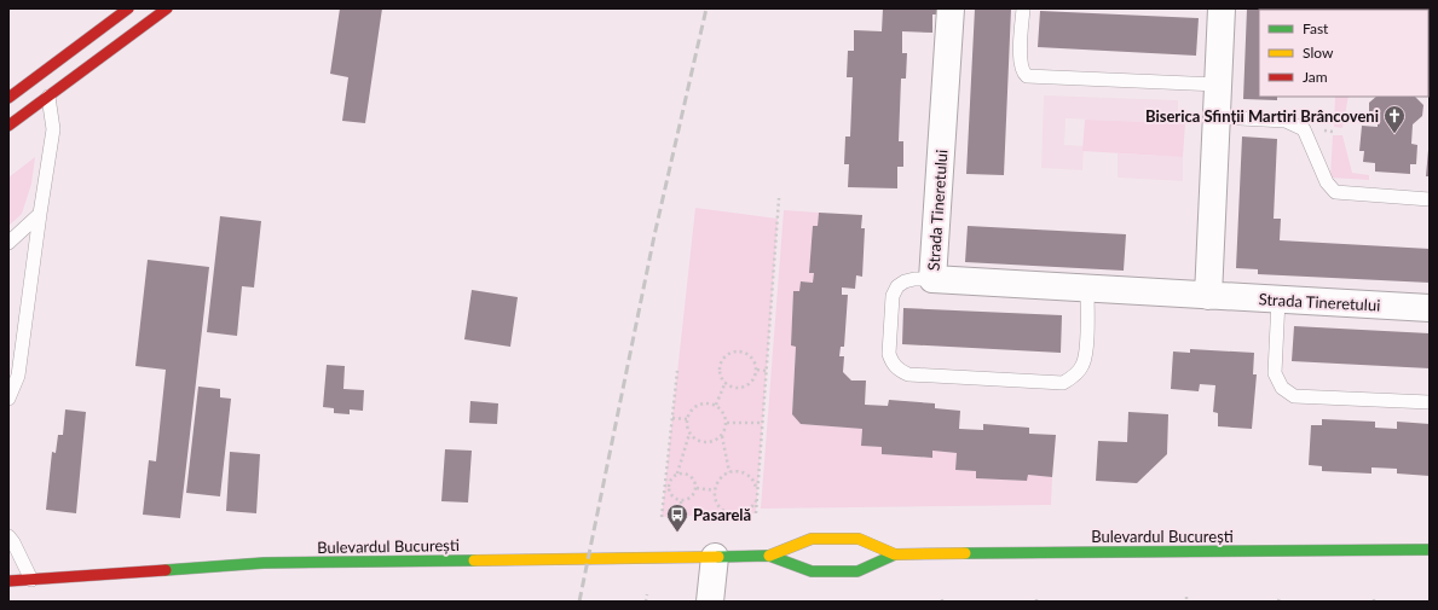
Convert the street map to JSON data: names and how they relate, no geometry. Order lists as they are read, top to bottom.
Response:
{
  "streets": {
    "main road": ["Bulevardul București"],
    "street": ["Strada Tineretului"]
  },
  "places": {
    "church": ["Biserica Sfinții Martiri Brâncoveni"],
    "bus stop": ["Pasarelă"]
  },
  "legend": ["Fast", "Slow", "Jam"]
}
